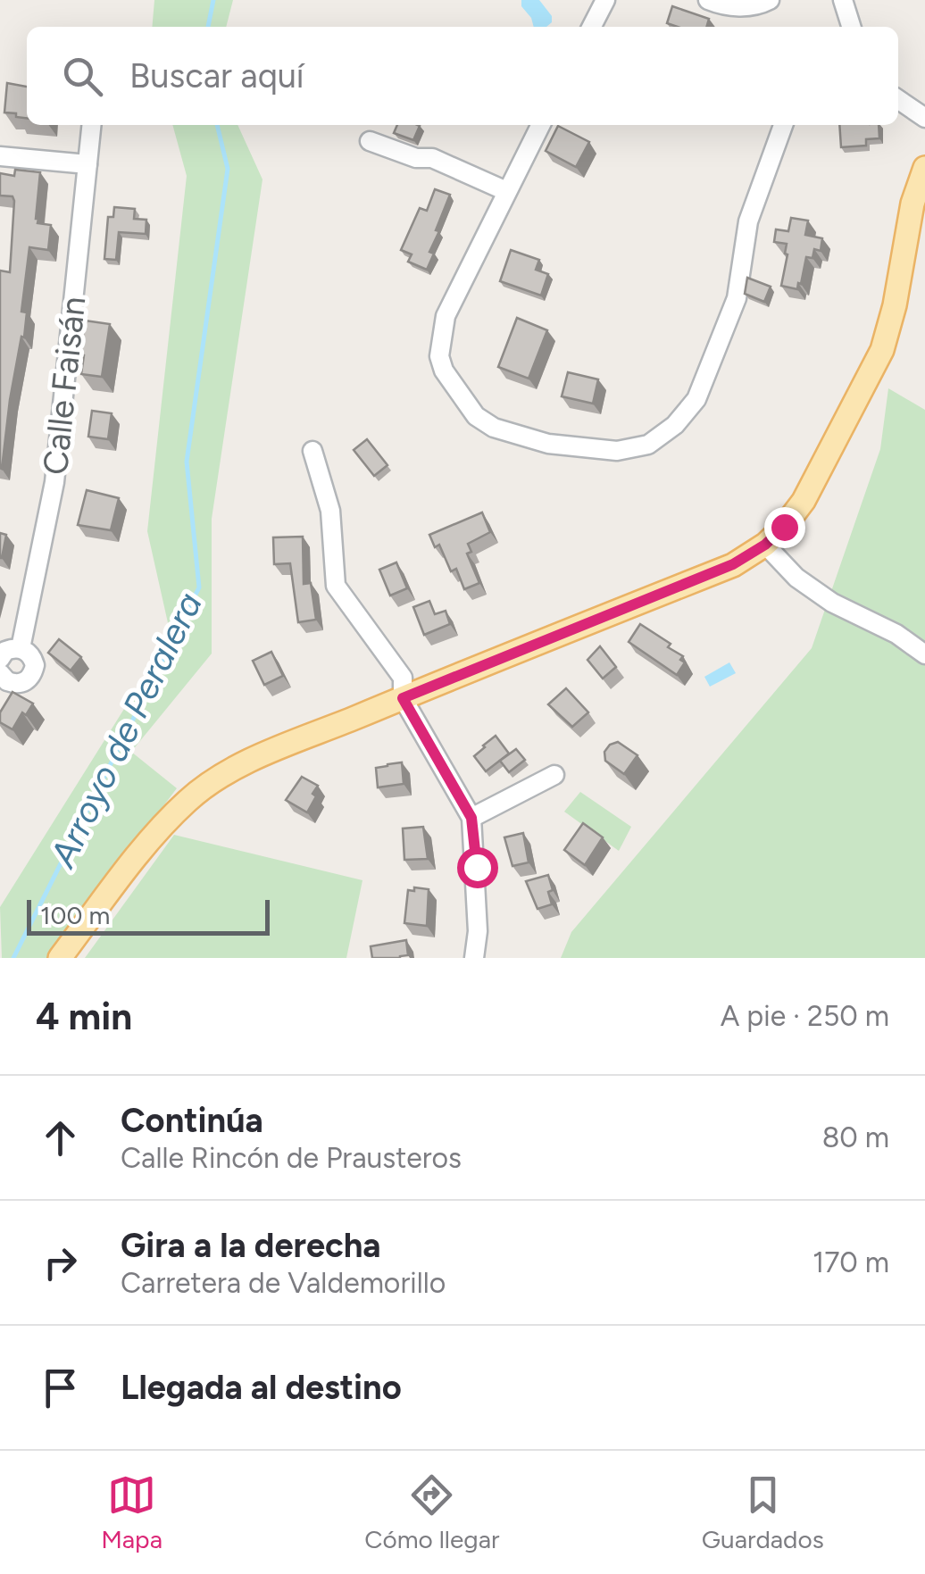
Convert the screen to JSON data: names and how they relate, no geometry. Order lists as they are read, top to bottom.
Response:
{
  "streets": {
    "street": ["Calle Faisán"]
  },
  "water": ["Arroyo de Peralera"],
  "scale_bar": "100 m",
  "page": {
    "search": "Buscar aquí",
    "scale": "100 m",
    "heading": ["4 min", "A pie · 250 m"],
    "list": [
      ["Continúa", "Calle Rincón de Prausteros", "80 m"],
      ["Gira a la derecha", "Carretera de Valdemorillo", "170 m"],
      "Llegada al destino"
    ],
    "nav": ["Mapa", "Cómo llegar", "Guardados"]
  }
}
